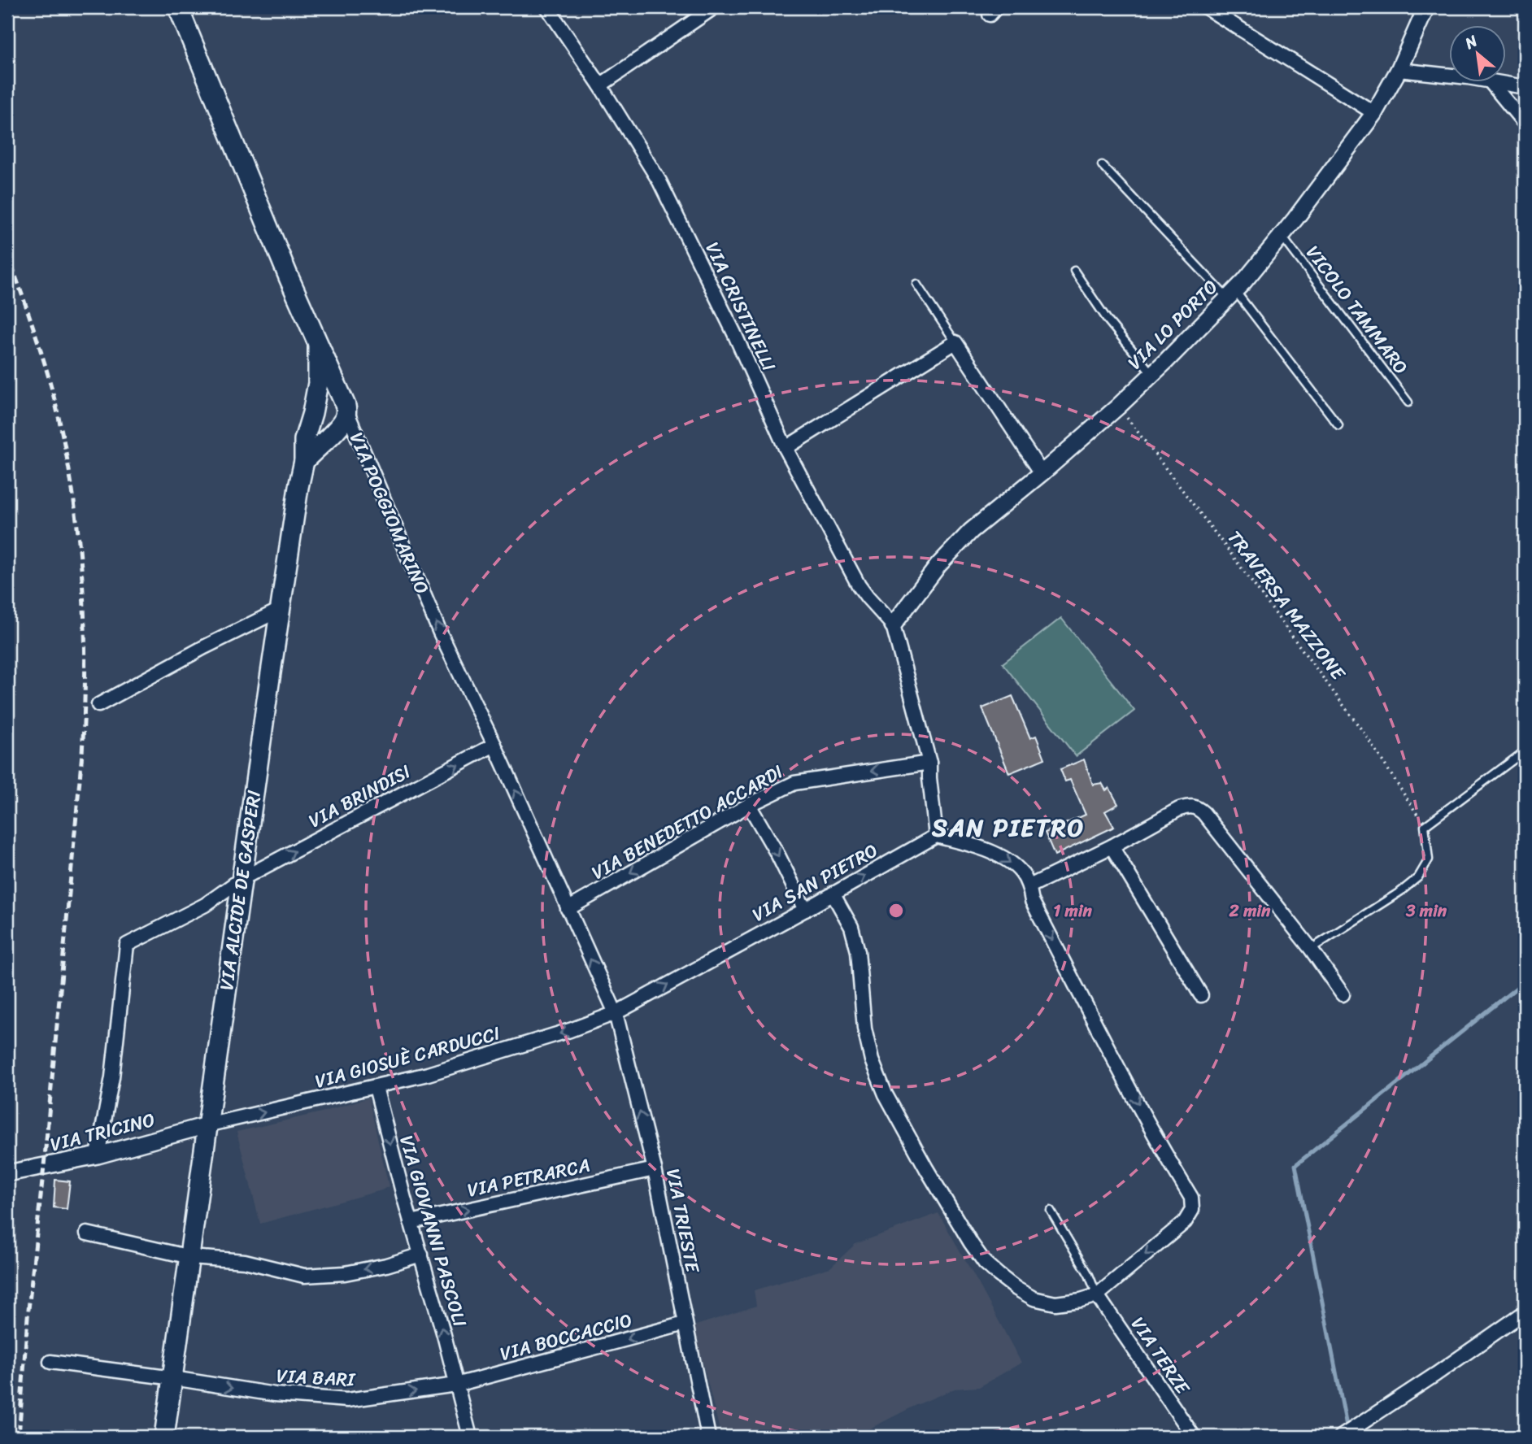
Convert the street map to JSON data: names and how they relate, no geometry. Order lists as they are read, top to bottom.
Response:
{
  "streets": {
    "main road": ["VIA POGGIOMARINO", "VIA ALCIDE DE GASPERI"],
    "street": [
      "VIA CRISTINELLI",
      "VIA LO PORTO",
      "VIA BRINDISI",
      "VIA BENEDETTO ACCARDI",
      "VIA SAN PIETRO",
      "VIA GIOSUÈ CARDUCCI",
      "VIA TRICINO",
      "VIA PETRARCA",
      "VIA TRIESTE",
      "VIA GIOVANNI PASCOLI",
      "VIA BOCCACCIO",
      "VIA TERZE",
      "VIA BARI"
    ],
    "lane": ["VICOLO TAMMARO"],
    "path": ["TRAVERSA MAZZONE"]
  },
  "crossings": [
    ["VIA CRISTINELLI", "VIA LO PORTO"],
    ["VICOLO TAMMARO", "VIA LO PORTO"],
    ["VIA LO PORTO", "TRAVERSA MAZZONE"],
    ["VIA POGGIOMARINO", "VIA BRINDISI"],
    ["VIA POGGIOMARINO", "VIA BENEDETTO ACCARDI"],
    ["VIA POGGIOMARINO", "VIA SAN PIETRO"],
    ["VIA POGGIOMARINO", "VIA ALCIDE DE GASPERI"],
    ["VIA POGGIOMARINO", "VIA GIOSUÈ CARDUCCI"],
    ["VIA POGGIOMARINO", "VIA TRIESTE"],
    ["VIA BRINDISI", "VIA ALCIDE DE GASPERI"],
    ["VIA BRINDISI", "VIA TRICINO"],
    ["VIA SAN PIETRO", "VIA GIOSUÈ CARDUCCI"],
    ["VIA SAN PIETRO", "VIA TRIESTE"],
    ["VIA ALCIDE DE GASPERI", "VIA GIOSUÈ CARDUCCI"],
    ["VIA ALCIDE DE GASPERI", "VIA TRICINO"],
    ["VIA ALCIDE DE GASPERI", "VIA BARI"],
    ["VIA GIOSUÈ CARDUCCI", "VIA TRICINO"],
    ["VIA GIOSUÈ CARDUCCI", "VIA TRIESTE"],
    ["VIA GIOSUÈ CARDUCCI", "VIA GIOVANNI PASCOLI"],
    ["VIA PETRARCA", "VIA TRIESTE"],
    ["VIA PETRARCA", "VIA GIOVANNI PASCOLI"],
    ["VIA TRIESTE", "VIA BOCCACCIO"],
    ["VIA GIOVANNI PASCOLI", "VIA BOCCACCIO"],
    ["VIA GIOVANNI PASCOLI", "VIA BARI"],
    ["VIA BOCCACCIO", "VIA BARI"]
  ],
  "one_way": [
    "VIA POGGIOMARINO",
    "VIA BRINDISI",
    "VIA BENEDETTO ACCARDI",
    "VIA SAN PIETRO",
    "VIA PETRARCA",
    "VIA TRIESTE",
    "VIA BOCCACCIO",
    "VIA BARI"
  ],
  "districts": ["SAN PIETRO"],
  "north": "top left",
  "rings": ["1 min", "2 min", "3 min"]
}
